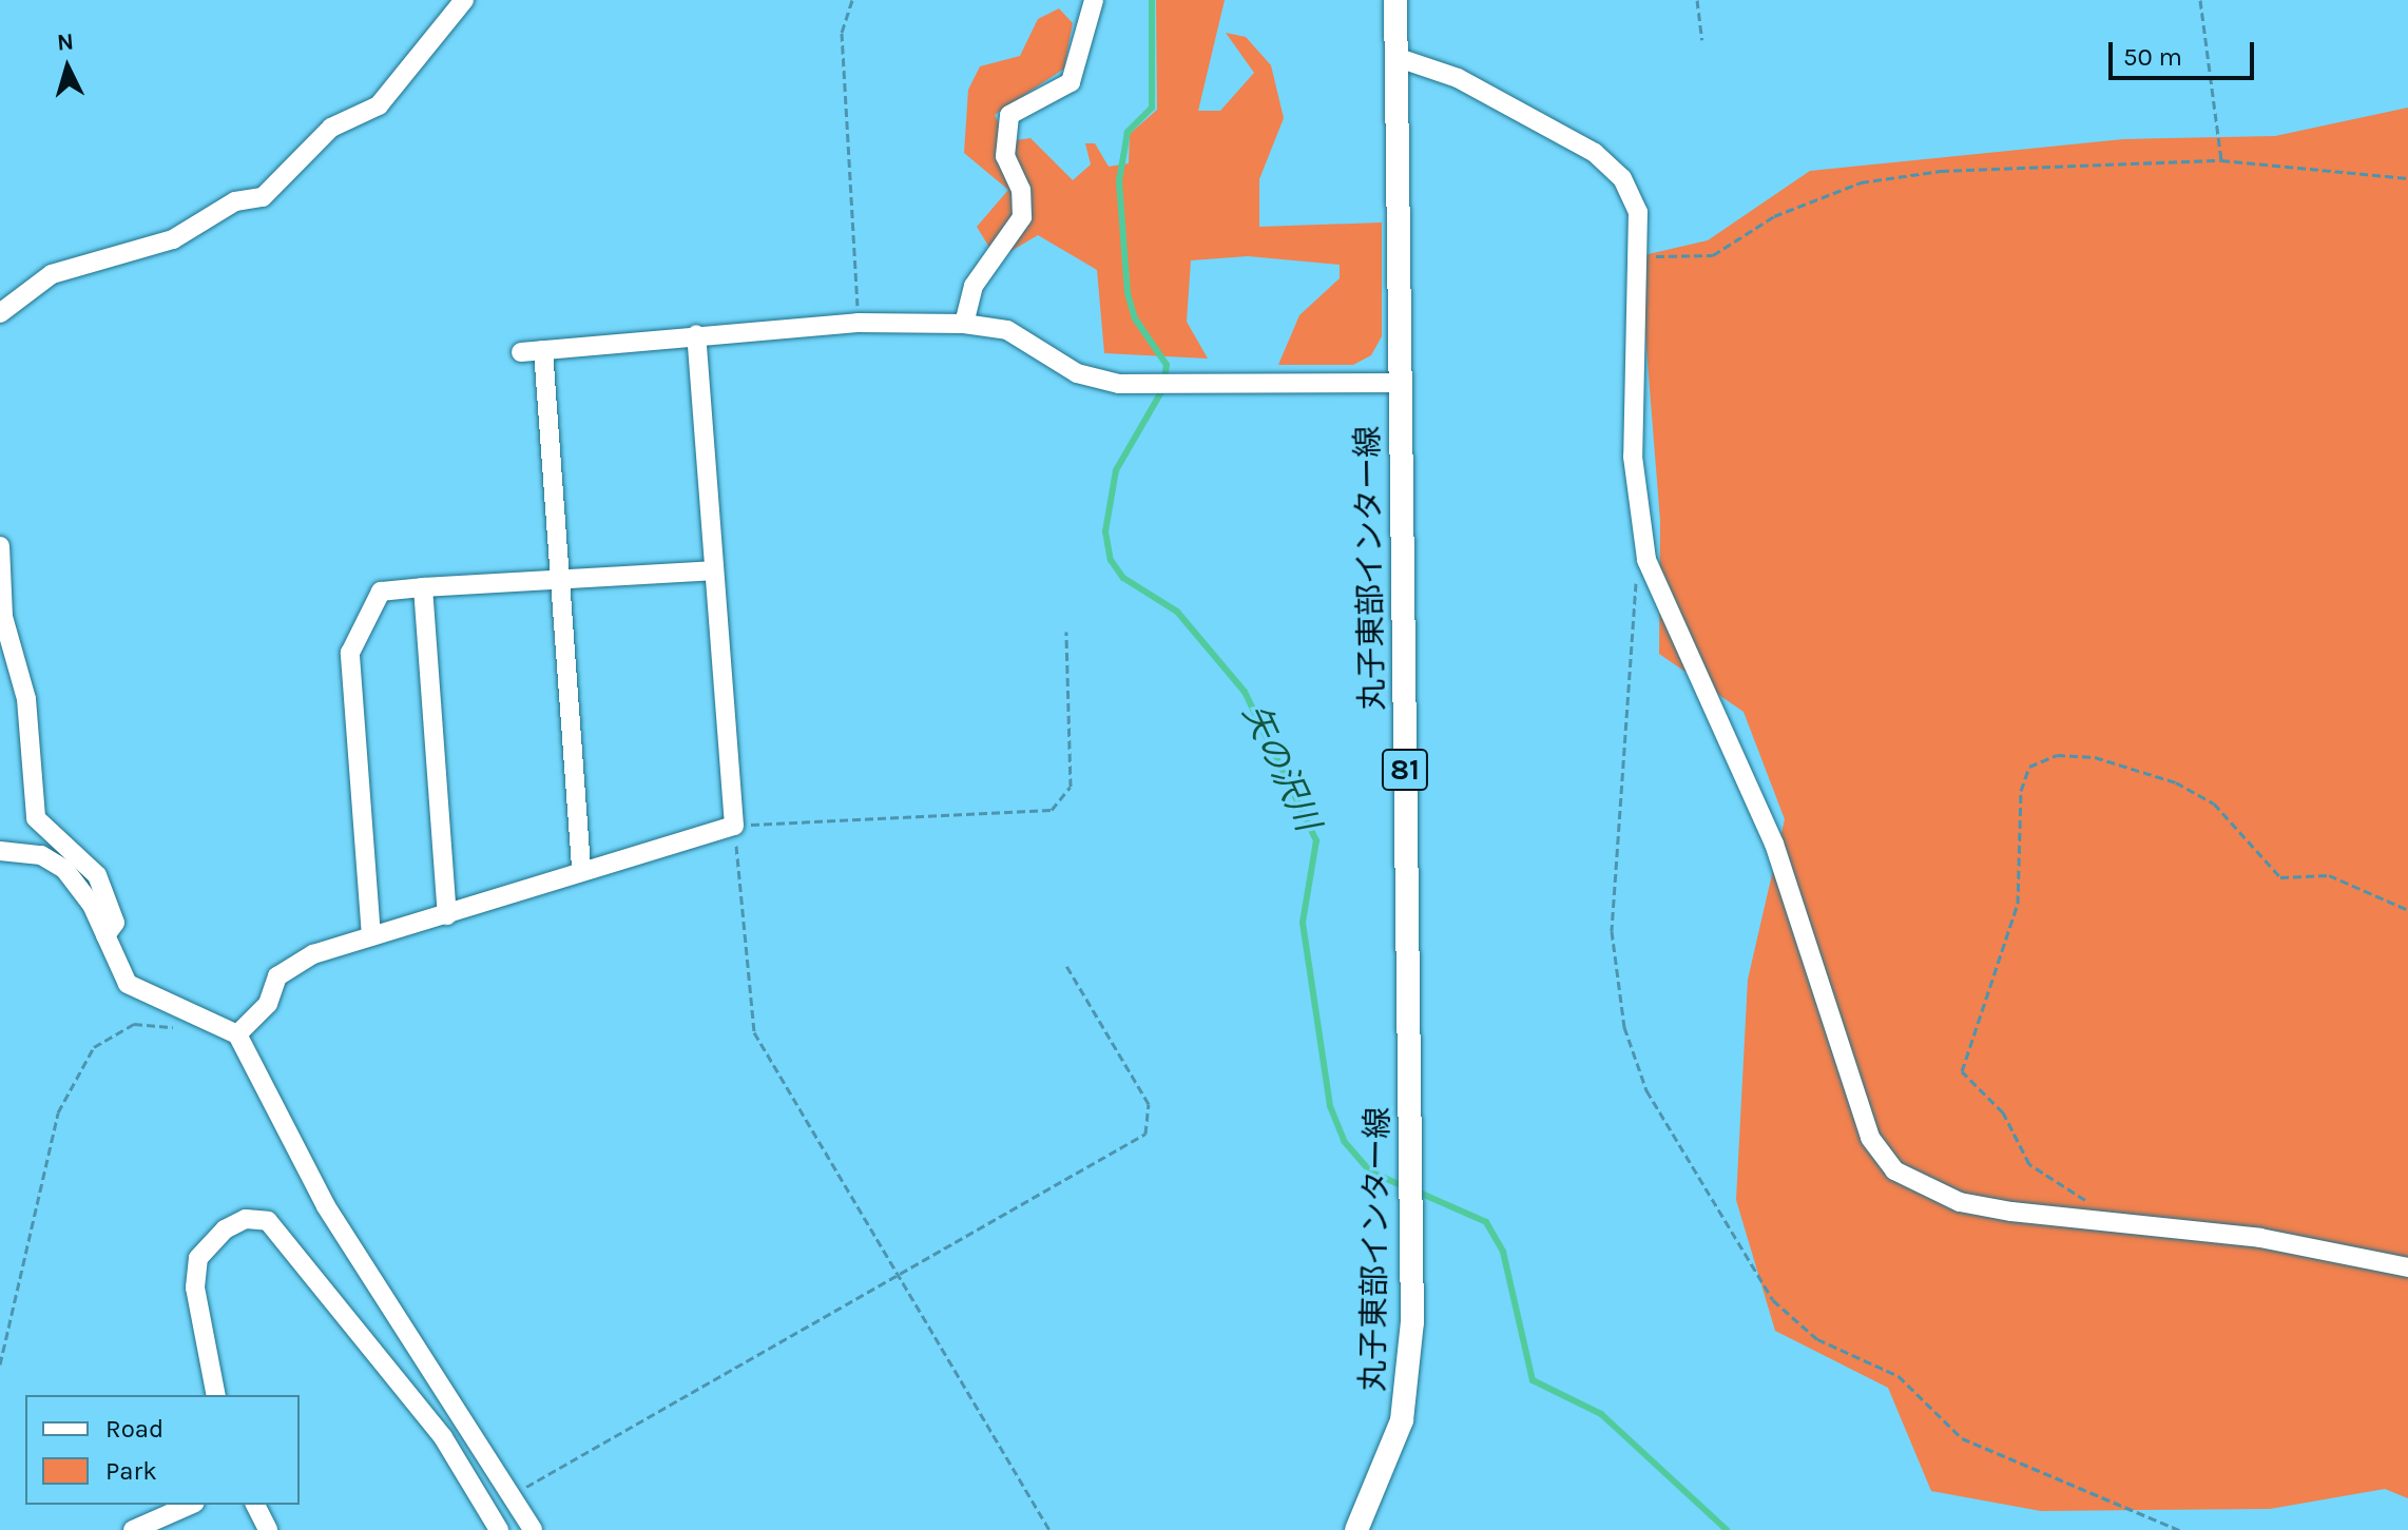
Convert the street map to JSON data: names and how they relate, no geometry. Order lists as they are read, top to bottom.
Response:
{
  "streets": {
    "main road": ["丸子東部インター線", "81"]
  },
  "water": ["矢の沢川"],
  "legend": ["Road", "Park"],
  "scale_bar": "50 m",
  "north": "top"
}
